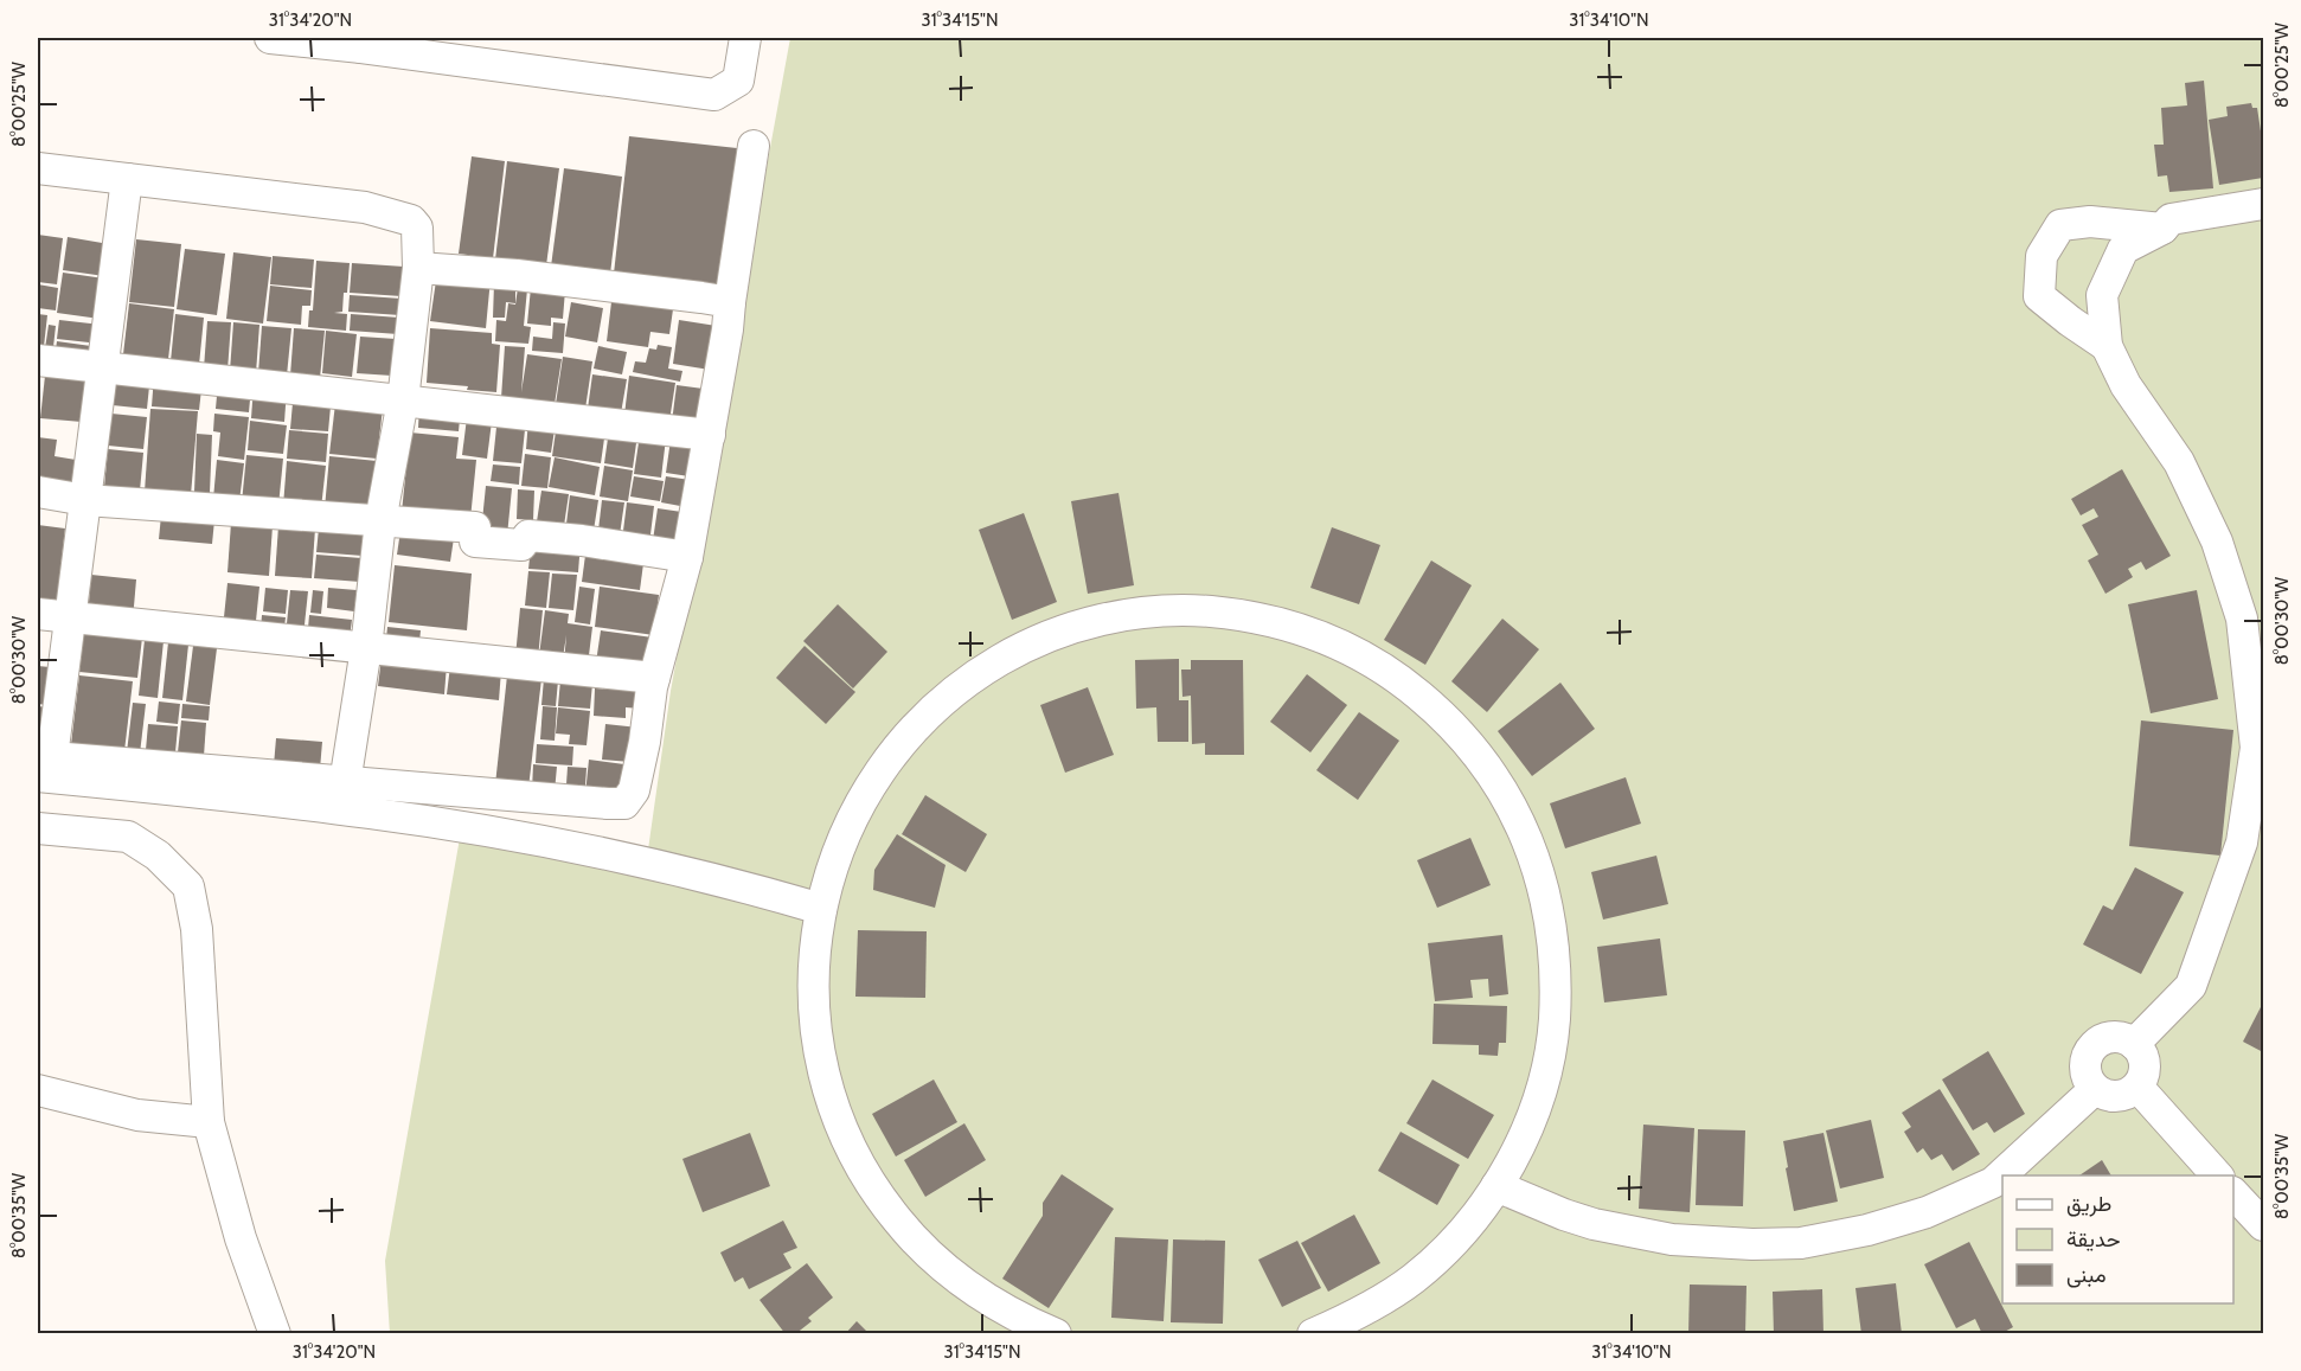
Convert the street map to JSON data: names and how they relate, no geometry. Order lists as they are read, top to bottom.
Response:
{
  "legend": ["طريق", "حديقة", "مبنى"],
  "coordinates": [
    "31°34'20\"N",
    "31°34'15\"N",
    "31°34'10\"N",
    "8°00'25\"W",
    "8°00'30\"W",
    "8°00'35\"W"
  ]
}
